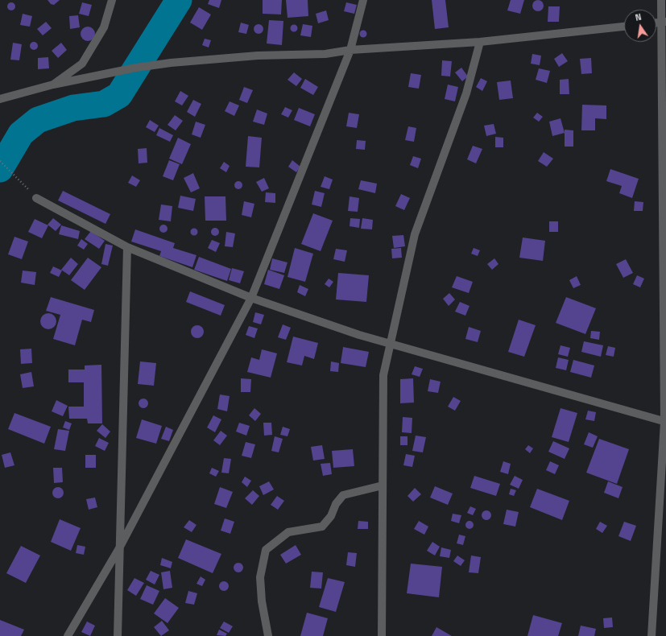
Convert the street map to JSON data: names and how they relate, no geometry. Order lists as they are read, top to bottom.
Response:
{
  "north": "top"
}
